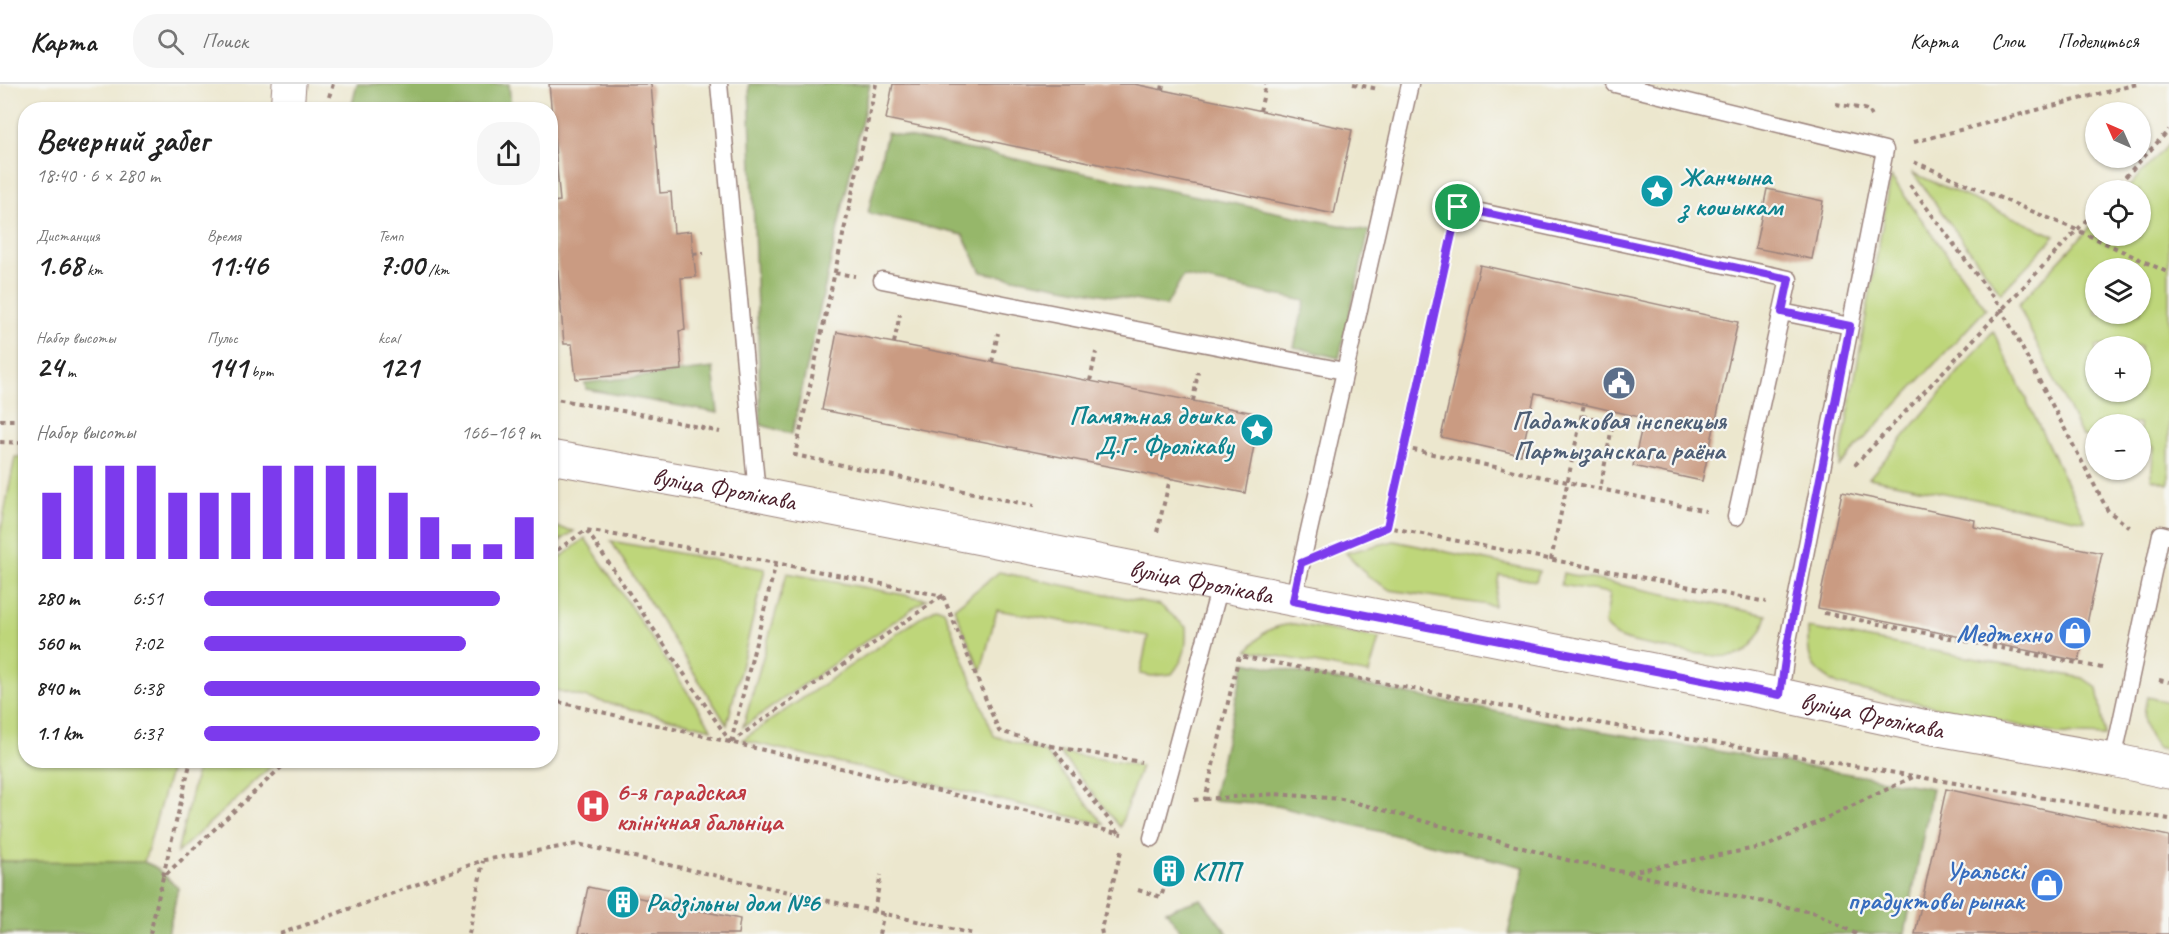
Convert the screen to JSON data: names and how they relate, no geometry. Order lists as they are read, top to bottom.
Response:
{
  "streets": {
    "street": ["вуліца Фролікава"]
  },
  "places": {
    "place": ["Жанчына з кошыкам", "Памятная дошка Д.Г. Фролікаву"],
    "public building": ["Падатковая інспекцыя Партызанскага раёна"],
    "shop": ["Медтехно", "Уральскі прадуктовы рынак"],
    "hospital": ["6-я гарадская клінічная бальніца"],
    "building": ["КПП", "Радзільны дом №6"]
  },
  "north": "top left",
  "page": {
    "header": "Карта",
    "search": "Поиск",
    "nav": ["Карта", "Слои", "Поделиться"],
    "map_buttons": ["+", "−"],
    "heading": ["Вечерний забег", "18:40 · 6 × 280 m"],
    "stats": [
      ["Дистанция", "1.68 km"],
      ["Время", "11:46"],
      ["Темп", "7:00 /km"],
      ["Набор высоты", "24 m"],
      ["Пульс", "141 bpm"],
      ["kcal", "121"]
    ],
    "chart": ["Набор высоты", "166–169 m"],
    "list": [
      {
        "name": "280 m",
        "note": "6:51"
      },
      {
        "name": "560 m",
        "note": "7:02"
      },
      {
        "name": "840 m",
        "note": "6:38"
      },
      {
        "name": "1.1 km",
        "note": "6:37"
      }
    ]
  }
}
